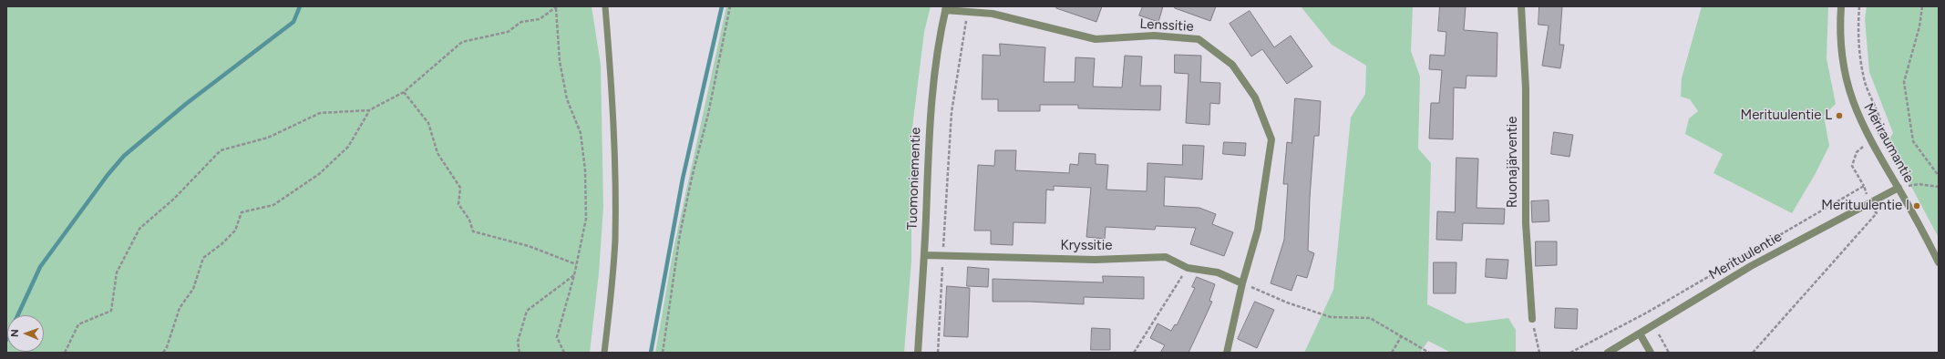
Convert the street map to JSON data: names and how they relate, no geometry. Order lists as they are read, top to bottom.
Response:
{
  "streets": {
    "street": [
      "Lenssitie",
      "Meriraumantie",
      "Ruonajärventie",
      "Tuomoniementie",
      "Kryssitie",
      "Merituulentie"
    ]
  },
  "crossings": [
    ["Lenssitie", "Tuomoniementie"],
    ["Lenssitie", "Kryssitie"],
    ["Meriraumantie", "Merituulentie"],
    ["Tuomoniementie", "Kryssitie"]
  ],
  "places": ["Merituulentie L", "Merituulentie I"],
  "north": "left"
}
